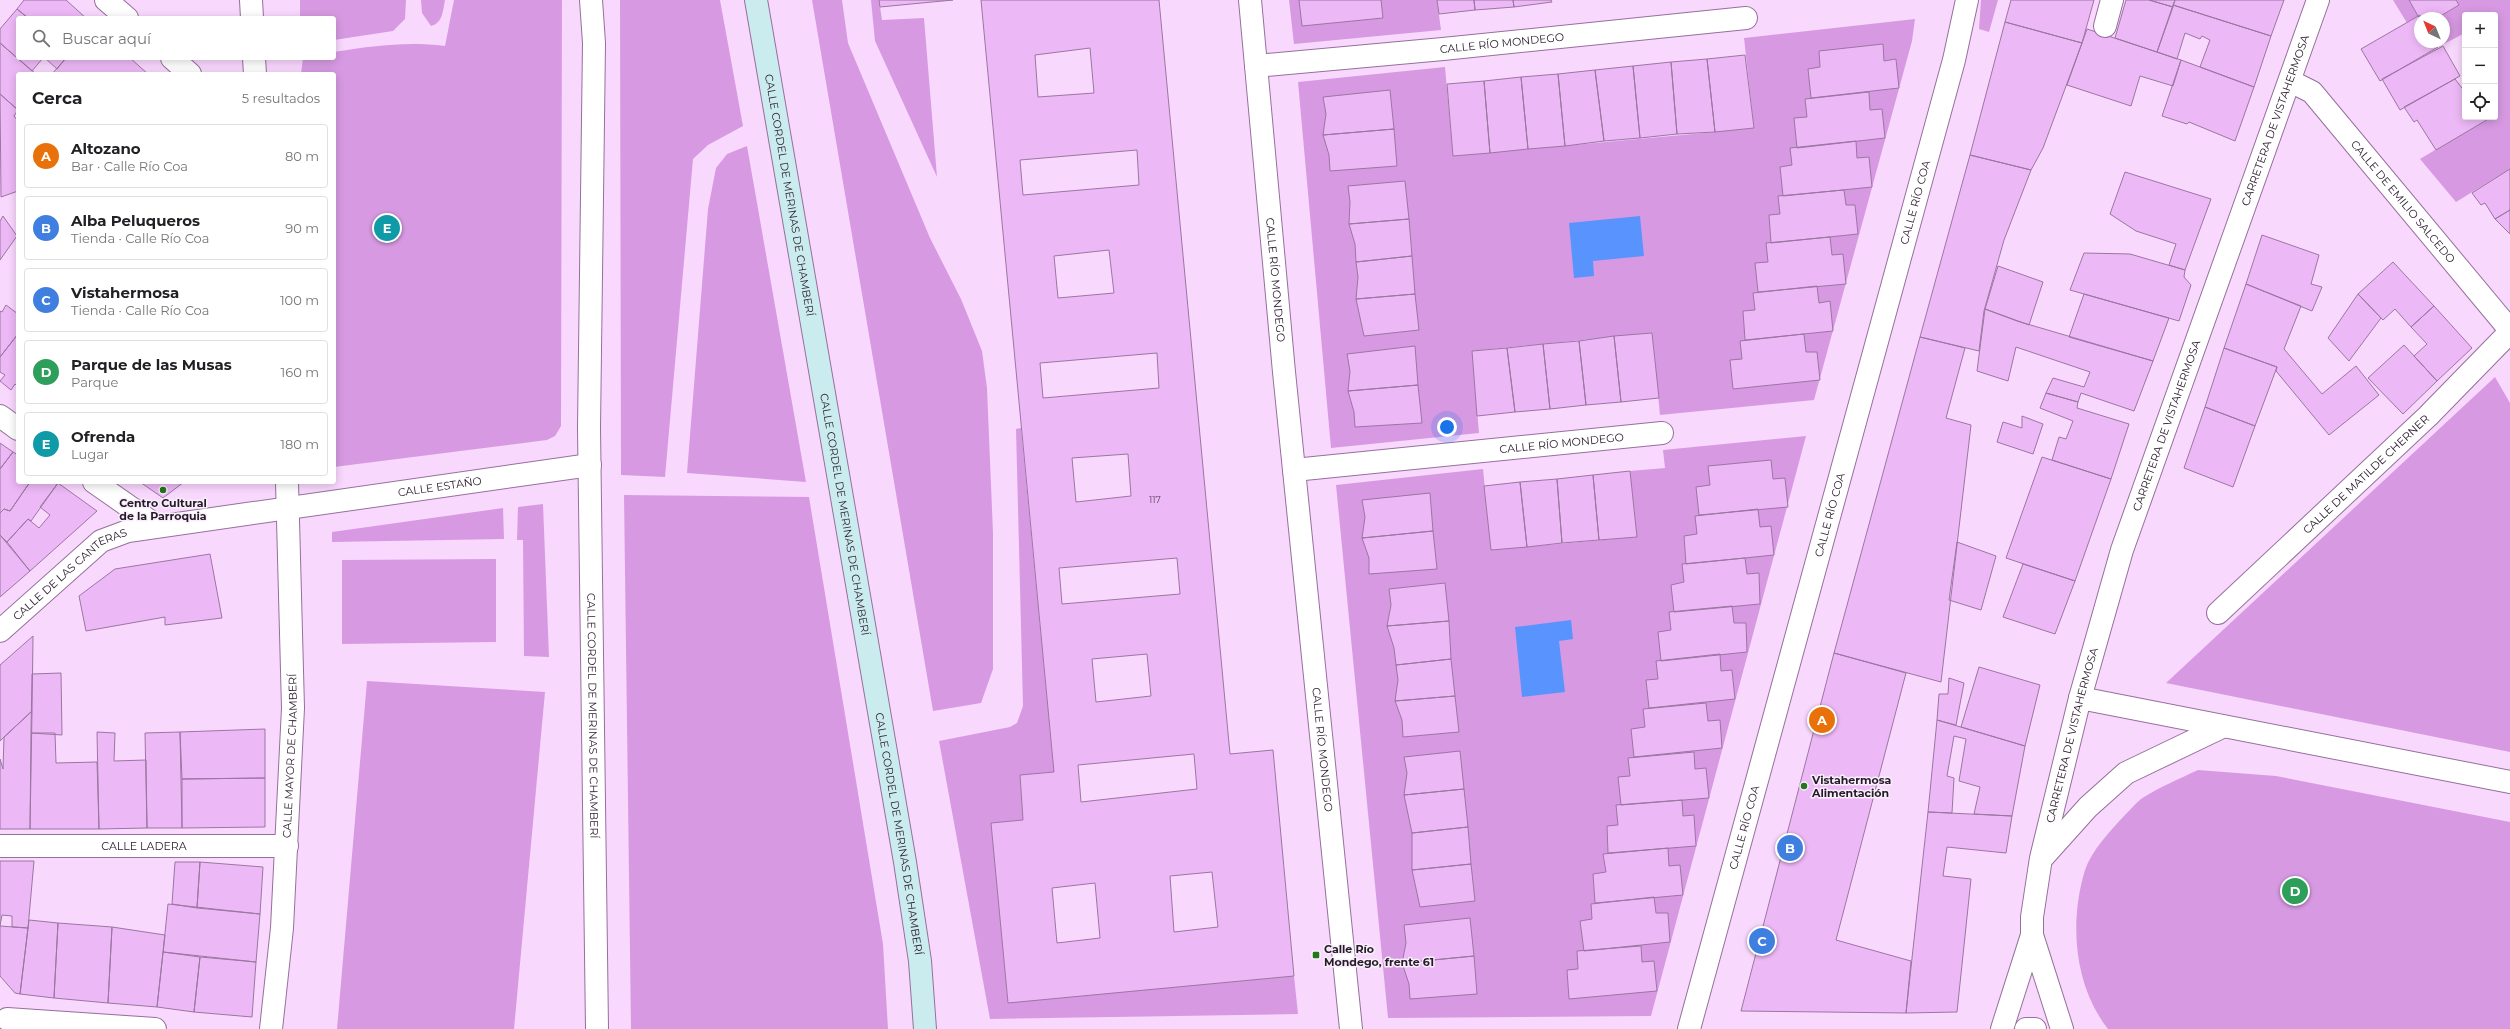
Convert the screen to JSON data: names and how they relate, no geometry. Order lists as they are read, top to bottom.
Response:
{
  "streets": {
    "main road": ["CALLE CORDEL DE MERINAS DE CHAMBERÍ"],
    "street": [
      "CALLE RÍO MONDEGO",
      "CARRETERA DE VISTAHERMOSA",
      "CALLE DE EMILIO SALCEDO",
      "CALLE RÍO COA",
      "CALLE DE MATILDE CHERNER",
      "CALLE ESTAÑO",
      "CALLE DE LAS CANTERAS",
      "CALLE MAYOR DE CHAMBERÍ",
      "CALLE LADERA"
    ]
  },
  "crossings": [
    ["CARRETERA DE VISTAHERMOSA", "CALLE DE EMILIO SALCEDO"],
    ["CALLE CORDEL DE MERINAS DE CHAMBERÍ", "CALLE ESTAÑO"],
    ["CALLE DE EMILIO SALCEDO", "CALLE DE MATILDE CHERNER"],
    ["CALLE ESTAÑO", "CALLE DE LAS CANTERAS"],
    ["CALLE ESTAÑO", "CALLE MAYOR DE CHAMBERÍ"],
    ["CALLE DE LAS CANTERAS", "CALLE MAYOR DE CHAMBERÍ"],
    ["CALLE MAYOR DE CHAMBERÍ", "CALLE LADERA"]
  ],
  "places": {
    "other": ["Centro Cultural de la Parroquia", "Vistahermosa Alimentación"],
    "transit": ["Calle Río Mondego, frente 61"]
  },
  "house_numbers": ["117"],
  "north": "top left",
  "page": {
    "map_buttons": ["+", "−"],
    "search": "Buscar aquí",
    "heading": ["Cerca", "5 resultados"],
    "list": [
      {
        "mark": "A",
        "name": "Altozano",
        "note": "Bar · Calle Río Coa",
        "value": "80 m"
      },
      {
        "mark": "B",
        "name": "Alba Peluqueros",
        "note": "Tienda · Calle Río Coa",
        "value": "90 m"
      },
      {
        "mark": "C",
        "name": "Vistahermosa",
        "note": "Tienda · Calle Río Coa",
        "value": "100 m"
      },
      {
        "mark": "D",
        "name": "Parque de las Musas",
        "note": "Parque",
        "value": "160 m"
      },
      {
        "mark": "E",
        "name": "Ofrenda",
        "note": "Lugar",
        "value": "180 m"
      }
    ],
    "pins": [
      "E",
      "A",
      "B",
      "D",
      "C"
    ]
  }
}
